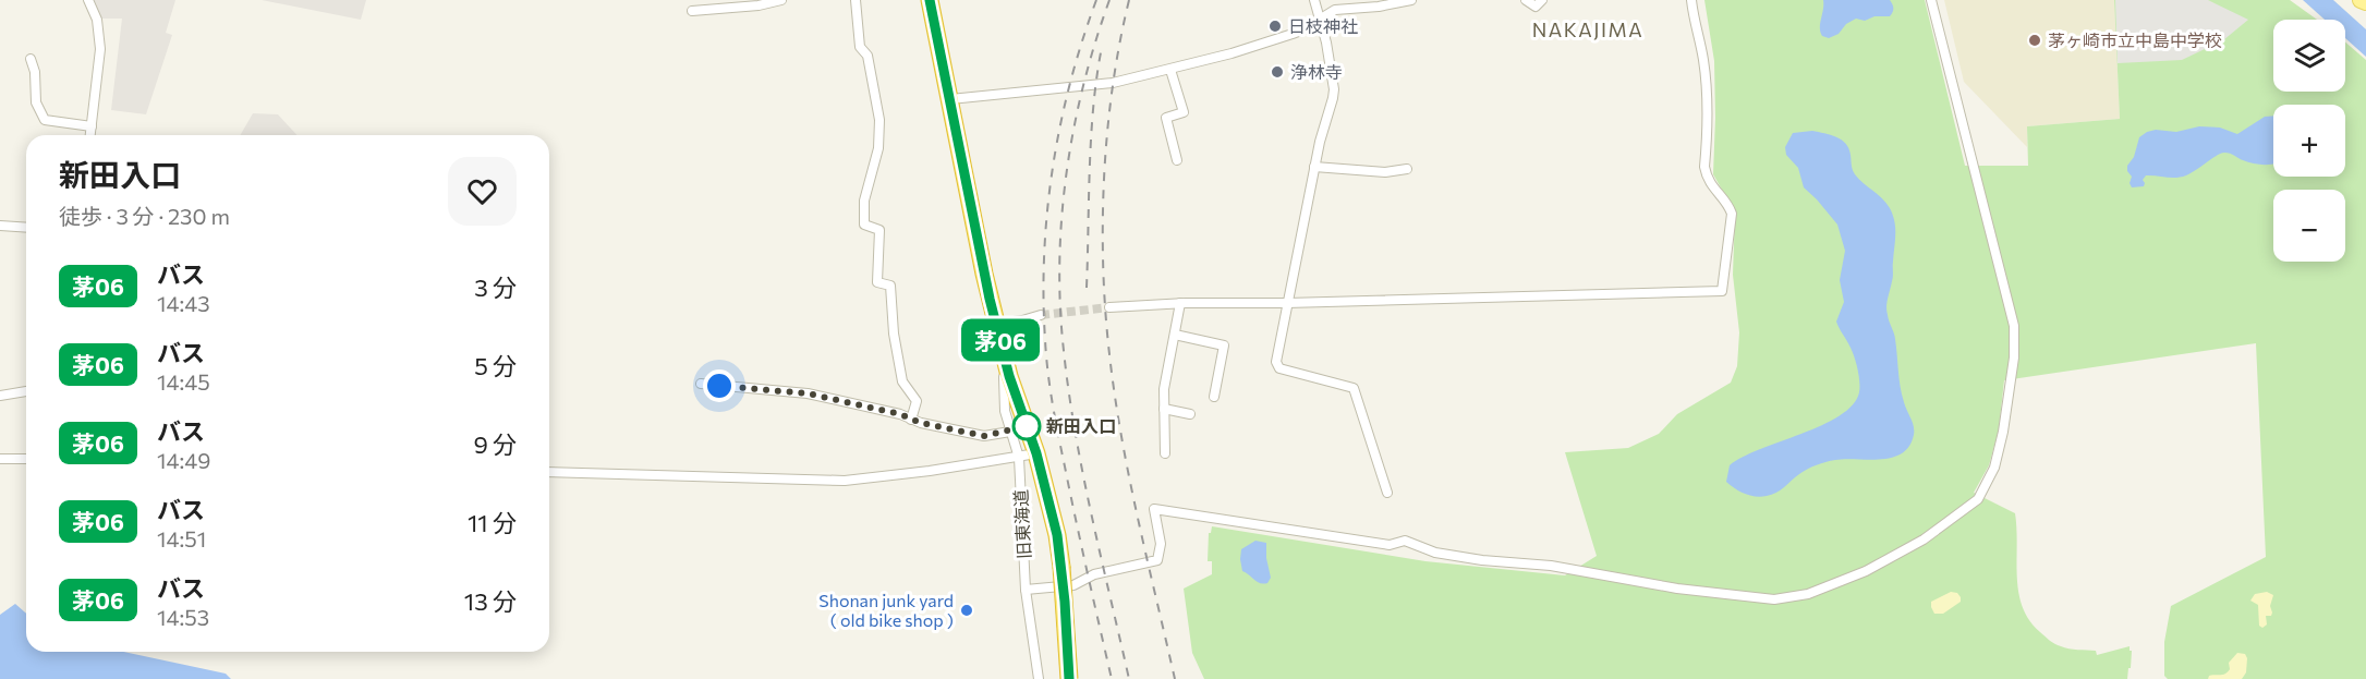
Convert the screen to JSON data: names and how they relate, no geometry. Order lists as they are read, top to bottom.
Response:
{
  "streets": {
    "street": ["旧東海道"]
  },
  "districts": ["NAKAJIMA"],
  "places": [
    "日枝神社",
    "茅ヶ崎市立中島中学校",
    "浄林寺",
    "新田入口",
    "Shonan junk yard ( old bike shop )"
  ],
  "lines": ["bus line 茅06"],
  "page": {
    "on_map": "茅06",
    "map_buttons": ["+", "−"],
    "heading": ["新田入口", "徒歩 · 3 分 · 230 m"],
    "list": [
      {
        "mark": "茅06",
        "name": "バス",
        "note": "14:43",
        "value": "3 分"
      },
      {
        "mark": "茅06",
        "name": "バス",
        "note": "14:45",
        "value": "5 分"
      },
      {
        "mark": "茅06",
        "name": "バス",
        "note": "14:49",
        "value": "9 分"
      },
      {
        "mark": "茅06",
        "name": "バス",
        "note": "14:51",
        "value": "11 分"
      },
      {
        "mark": "茅06",
        "name": "バス",
        "note": "14:53",
        "value": "13 分"
      }
    ]
  }
}
